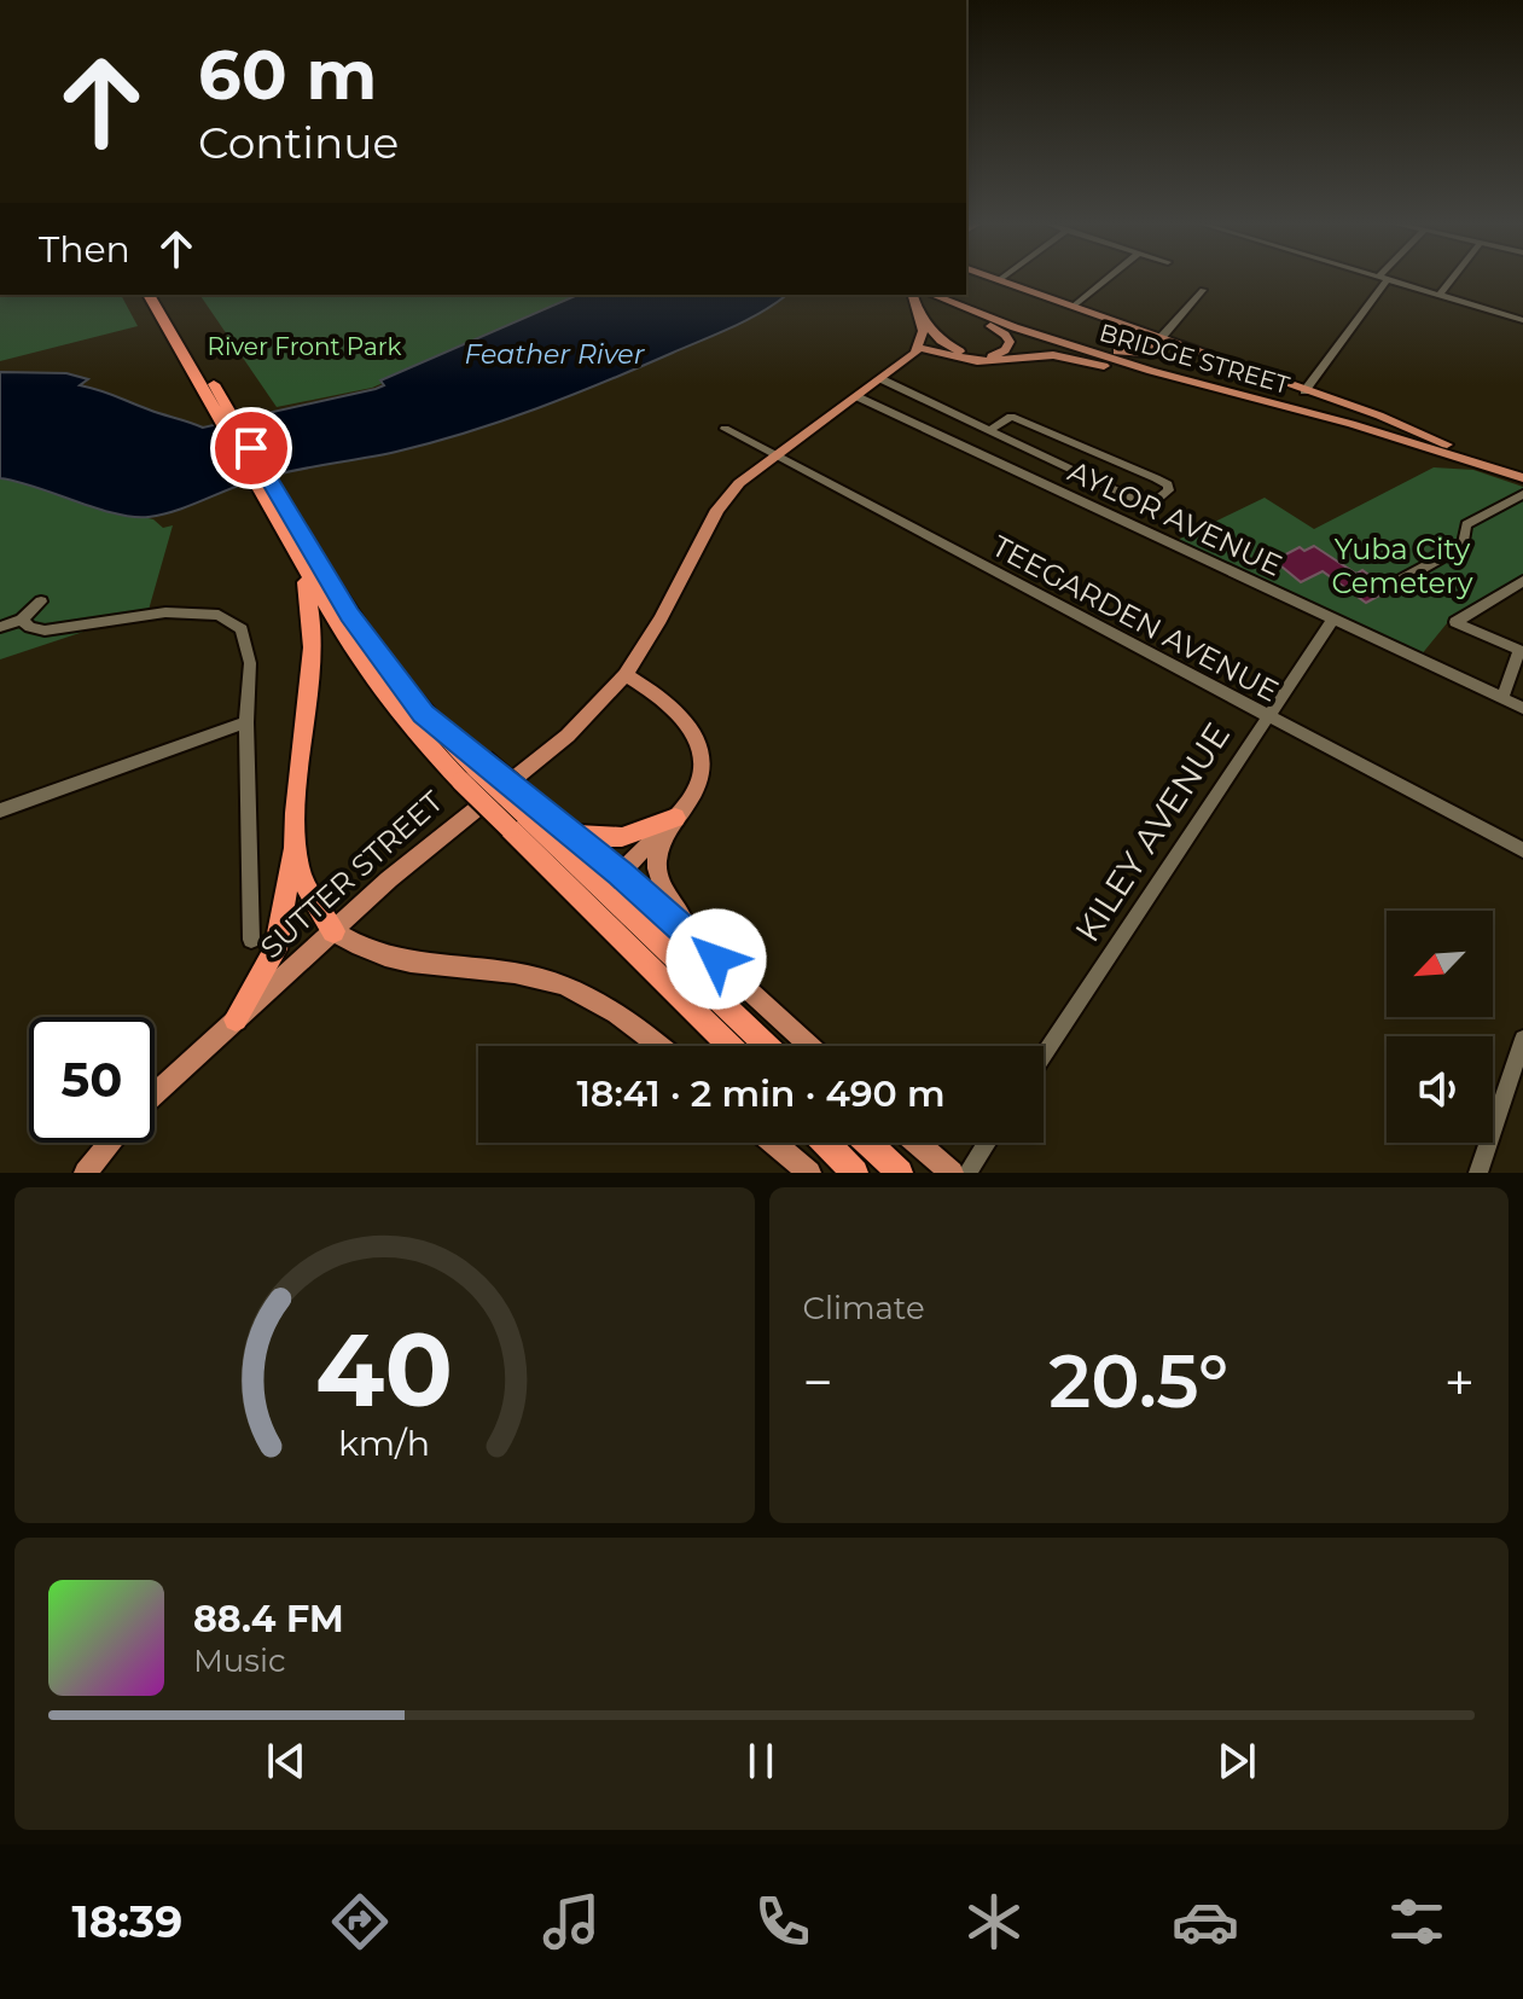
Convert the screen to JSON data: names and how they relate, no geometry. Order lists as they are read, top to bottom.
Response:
{
  "streets": {
    "main road": ["BRIDGE STREET", "SUTTER STREET"],
    "street": ["AYLOR AVENUE", "TEEGARDEN AVENUE", "KILEY AVENUE"]
  },
  "crossings": [
    ["AYLOR AVENUE", "KILEY AVENUE"],
    ["AYLOR AVENUE", "SUTTER STREET"],
    ["TEEGARDEN AVENUE", "KILEY AVENUE"],
    ["TEEGARDEN AVENUE", "SUTTER STREET"]
  ],
  "water": ["Feather River"],
  "parks": ["River Front Park", "Yuba City Cemetery"],
  "north": "bottom left",
  "page": {
    "turn": ["60 m", "Continue"],
    "then": "Then",
    "limit": "50",
    "trip": "18:41 · 2 min · 490 m",
    "tile": "Climate",
    "heat": ["−", "20.5°", "+"],
    "song": ["88.4 FM", "Music"],
    "tabs": "18:39",
    "gauge": ["40", "km/h"]
  }
}
